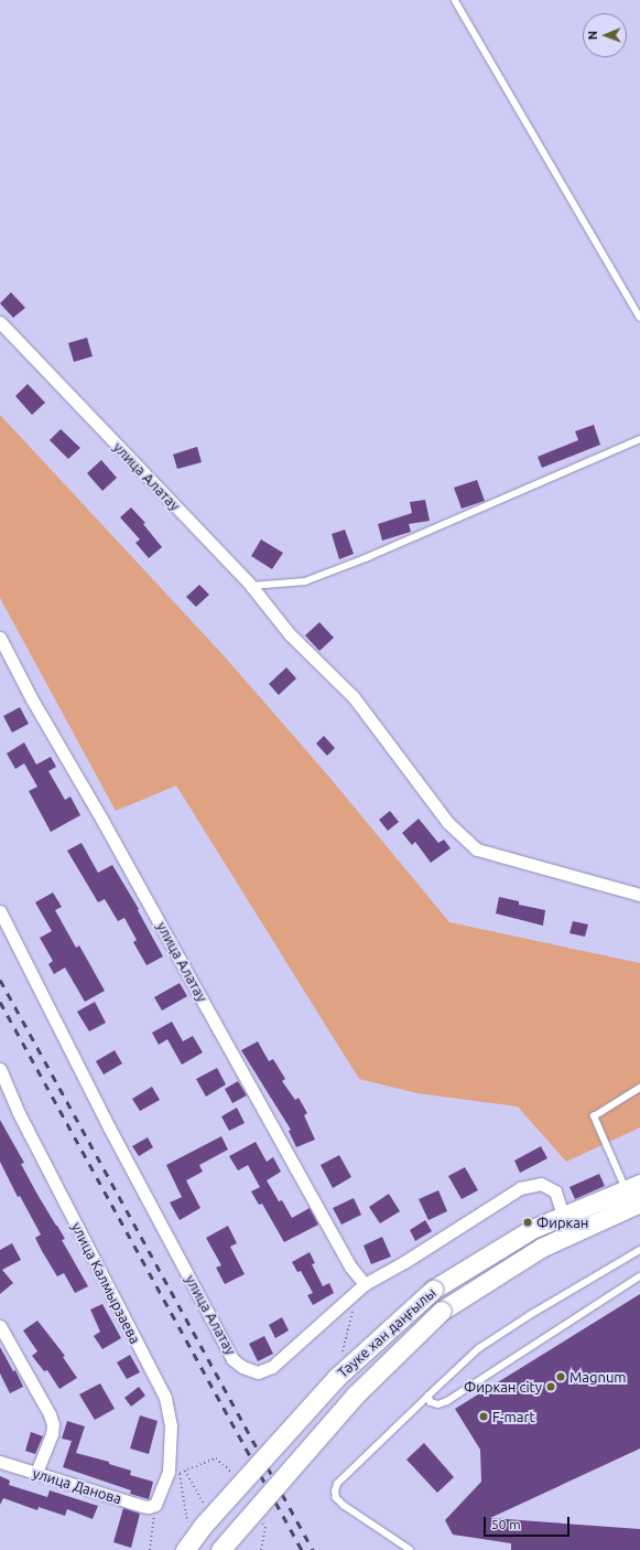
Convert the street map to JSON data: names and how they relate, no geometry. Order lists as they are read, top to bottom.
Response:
{
  "streets": {
    "main road": ["Тәуке хан даңғылы"],
    "street": ["улица Алатау", "улица Калмырзаева", "улица Данова"]
  },
  "crossings": [
    ["улица Алатау", "Тәуке хан даңғылы"],
    ["улица Калмырзаева", "улица Данова"]
  ],
  "places": [
    "Фиркан",
    "Magnum",
    "Фиркан city",
    "F-mart"
  ],
  "scale_bar": "50 m",
  "north": "left"
}
